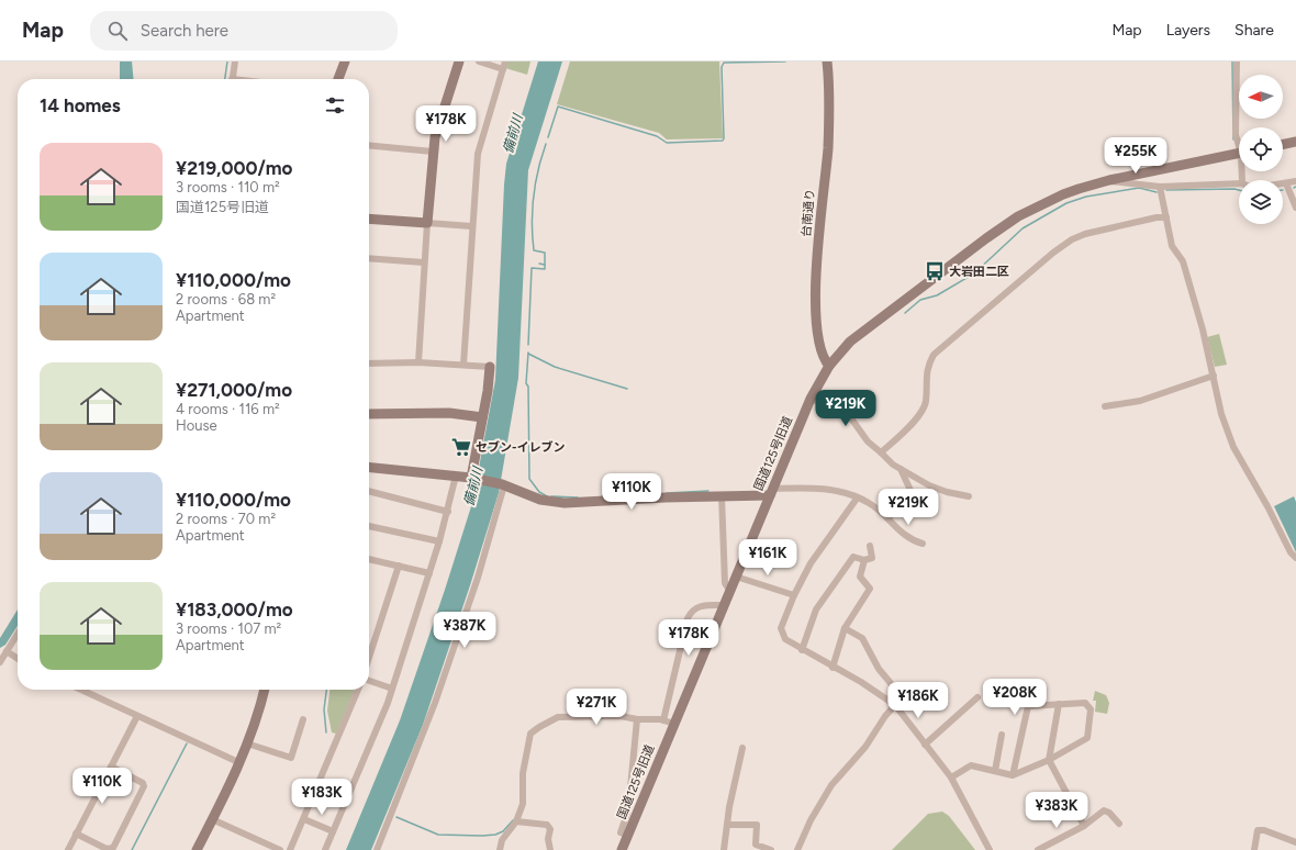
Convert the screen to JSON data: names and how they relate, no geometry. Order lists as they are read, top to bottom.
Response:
{
  "streets": {
    "street": ["台南通り", "国道125号旧道"]
  },
  "crossings": [
    ["台南通り", "国道125号旧道"]
  ],
  "water": ["備前川"],
  "places": {
    "bus stop": ["大岩田二区"],
    "supermarket": ["セブン-イレブン"]
  },
  "north": "left",
  "page": {
    "header": "Map",
    "search": "Search here",
    "nav": ["Map", "Layers", "Share"],
    "heading": "14 homes",
    "price": [
      "¥178K",
      "¥255K",
      "¥219K",
      "¥110K",
      "¥219K",
      "¥161K",
      "¥387K",
      "¥178K",
      "¥208K",
      "¥186K",
      "¥271K",
      "¥110K",
      "¥183K",
      "¥383K"
    ],
    "list": [
      {
        "name": "¥219,000/mo",
        "note": "3 rooms · 110 m² · 国道125号旧道"
      },
      {
        "name": "¥110,000/mo",
        "note": "2 rooms · 68 m² · Apartment"
      },
      {
        "name": "¥271,000/mo",
        "note": "4 rooms · 116 m² · House"
      },
      {
        "name": "¥110,000/mo",
        "note": "2 rooms · 70 m² · Apartment"
      },
      {
        "name": "¥183,000/mo",
        "note": "3 rooms · 107 m² · Apartment"
      }
    ]
  }
}
